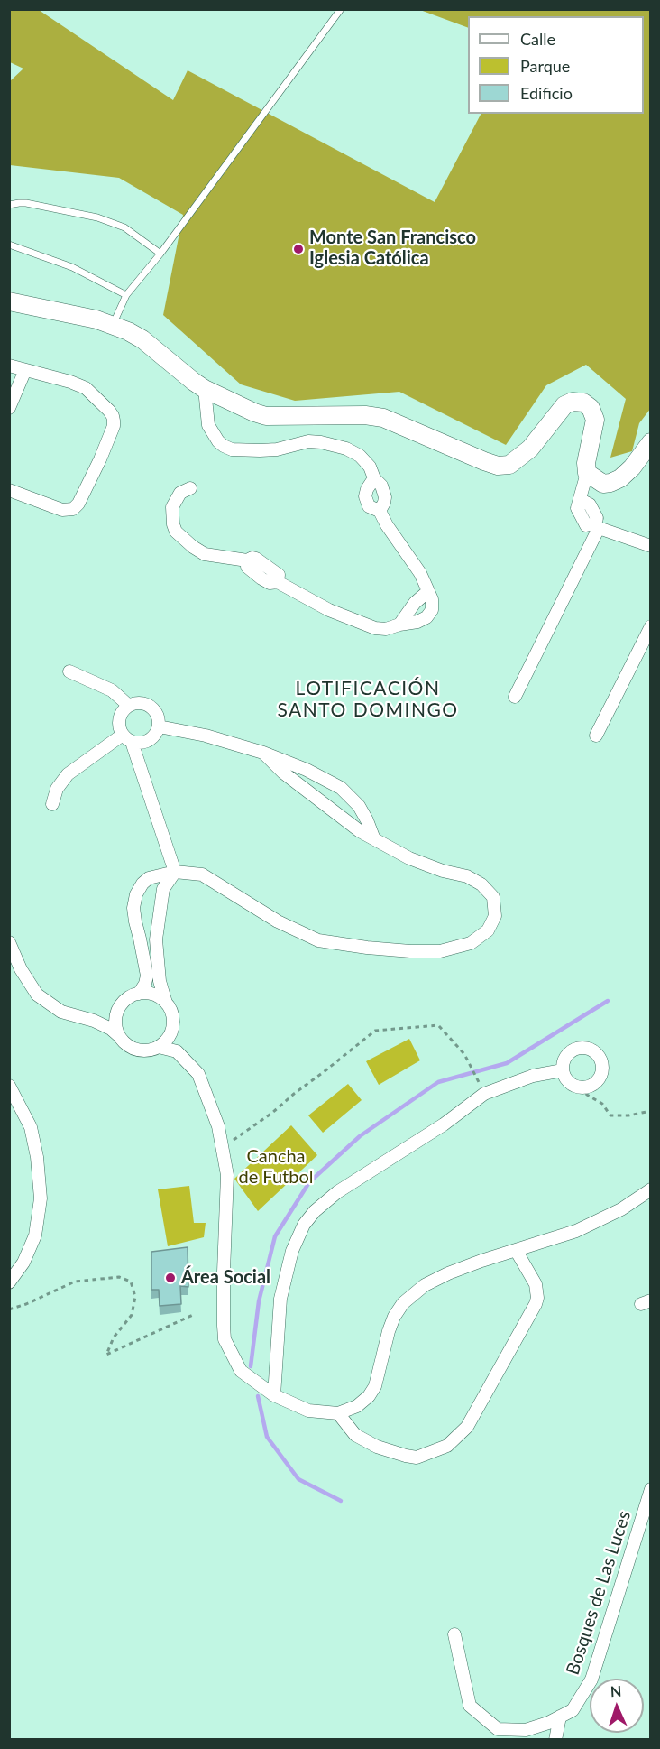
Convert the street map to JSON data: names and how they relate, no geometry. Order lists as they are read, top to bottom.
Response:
{
  "streets": {
    "street": ["Bosques de Las Luces"]
  },
  "districts": ["LOTIFICACIÓN SANTO DOMINGO"],
  "parks": ["Cancha de Futbol"],
  "places": ["Monte San Francisco Iglesia Católica", "Área Social"],
  "legend": ["Calle", "Parque", "Edificio"],
  "north": "top"
}
